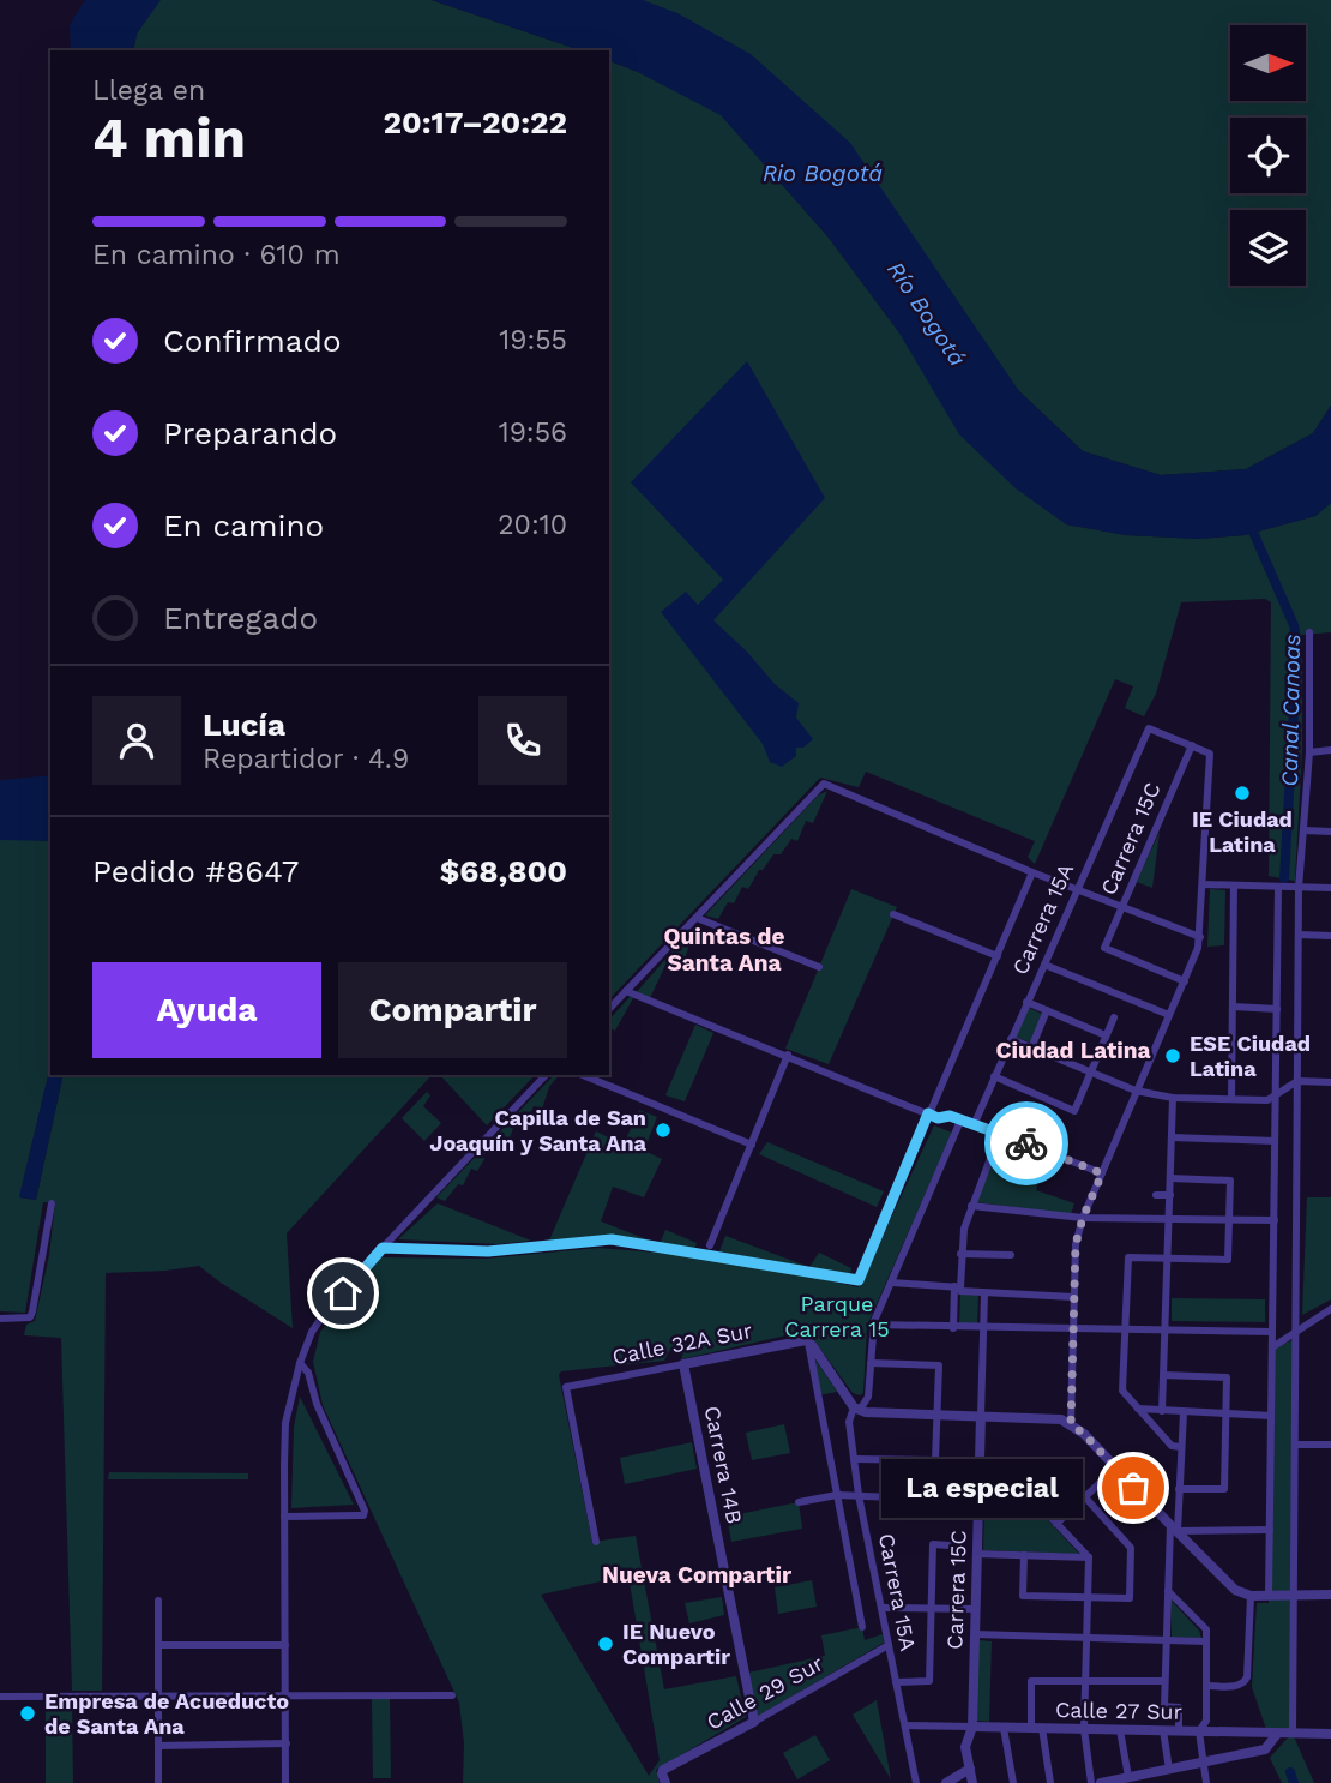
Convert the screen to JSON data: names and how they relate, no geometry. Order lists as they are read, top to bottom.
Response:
{
  "streets": {
    "street": [
      "Carrera 15C",
      "Carrera 15A",
      "Calle 32A Sur",
      "Carrera 14B",
      "Calle 29 Sur",
      "Calle 27 Sur"
    ]
  },
  "crossings": [
    ["Carrera 15C", "Carrera 15A"],
    ["Carrera 15C", "Calle 27 Sur"],
    ["Carrera 15A", "Calle 29 Sur"],
    ["Carrera 15A", "Calle 27 Sur"],
    ["Calle 32A Sur", "Carrera 14B"],
    ["Carrera 14B", "Calle 29 Sur"]
  ],
  "districts": ["Quintas de Santa Ana", "Ciudad Latina", "Nueva Compartir"],
  "water": ["Rio Bogotá", "Río Bogotá", "Canal Canoas"],
  "parks": ["Parque Carrera 15"],
  "places": [
    "IE Ciudad Latina",
    "ESE Ciudad Latina",
    "Capilla de San Joaquín y Santa Ana",
    "La especial",
    "IE Nuevo Compartir",
    "Empresa de Acueducto de Santa Ana"
  ],
  "north": "right",
  "page": {
    "heading": ["4 min", "Llega en", "20:17–20:22"],
    "panel": [
      "Lucía",
      "Repartidor · 4.9",
      "Pedido #8647",
      "$68,800"
    ],
    "bar": "En camino · 610 m",
    "list": [
      ["Confirmado", "19:55"],
      ["Preparando", "19:56"],
      ["En camino", "20:10"],
      "Entregado"
    ],
    "buttons": ["Ayuda", "Compartir"],
    "bubble": "La especial"
  }
}
